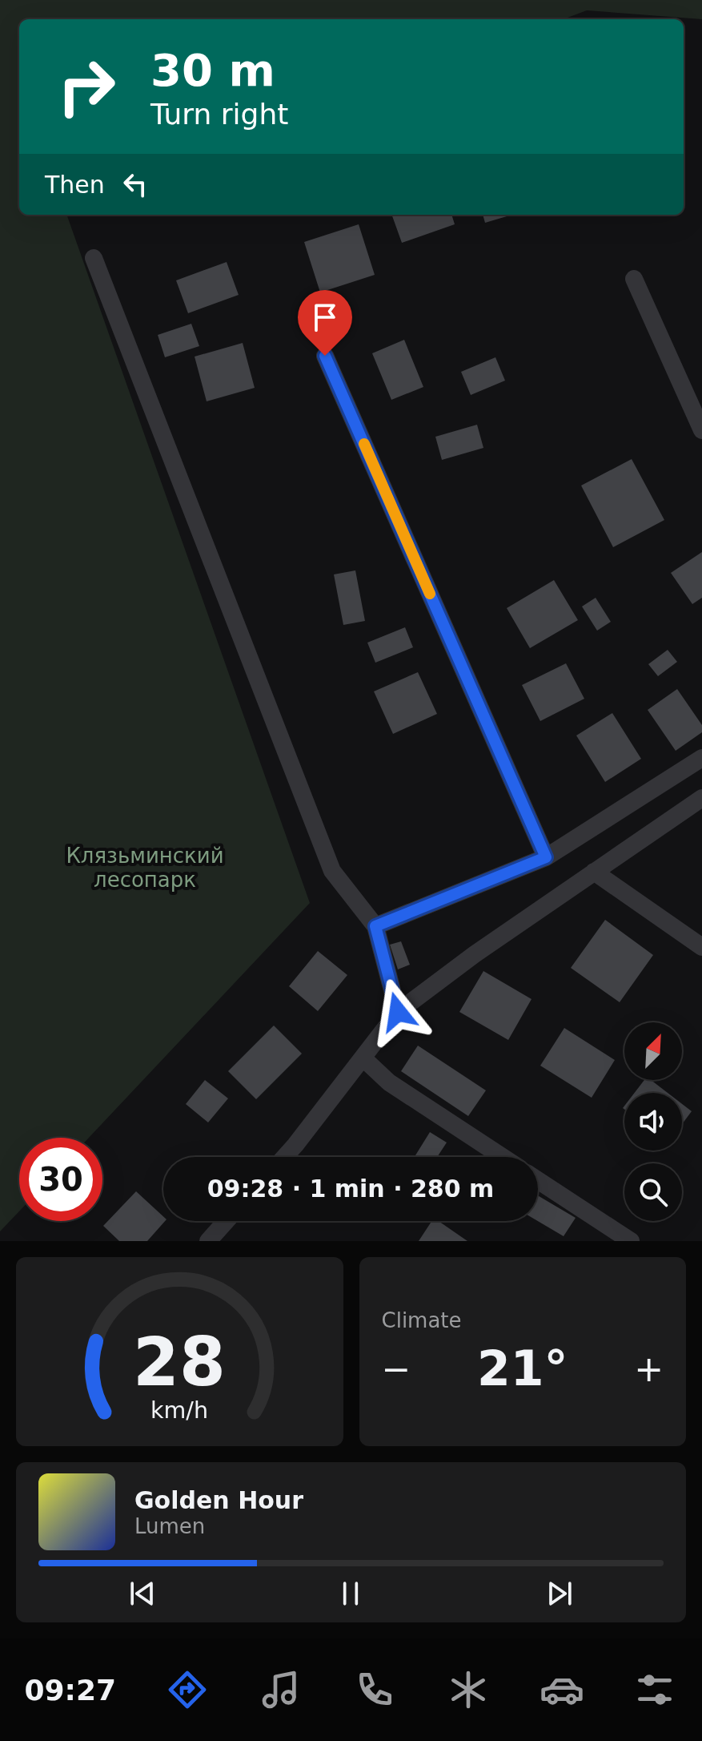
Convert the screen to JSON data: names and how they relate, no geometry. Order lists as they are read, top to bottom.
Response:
{
  "parks": ["Клязьминский лесопарк"],
  "north": "top right",
  "page": {
    "turn": ["30 m", "Turn right"],
    "then": "Then",
    "limit": "30",
    "trip": "09:28 · 1 min · 280 m",
    "tile": "Climate",
    "heat": ["−", "21°", "+"],
    "song": ["Golden Hour", "Lumen"],
    "tabs": "09:27",
    "gauge": ["28", "km/h"]
  }
}
